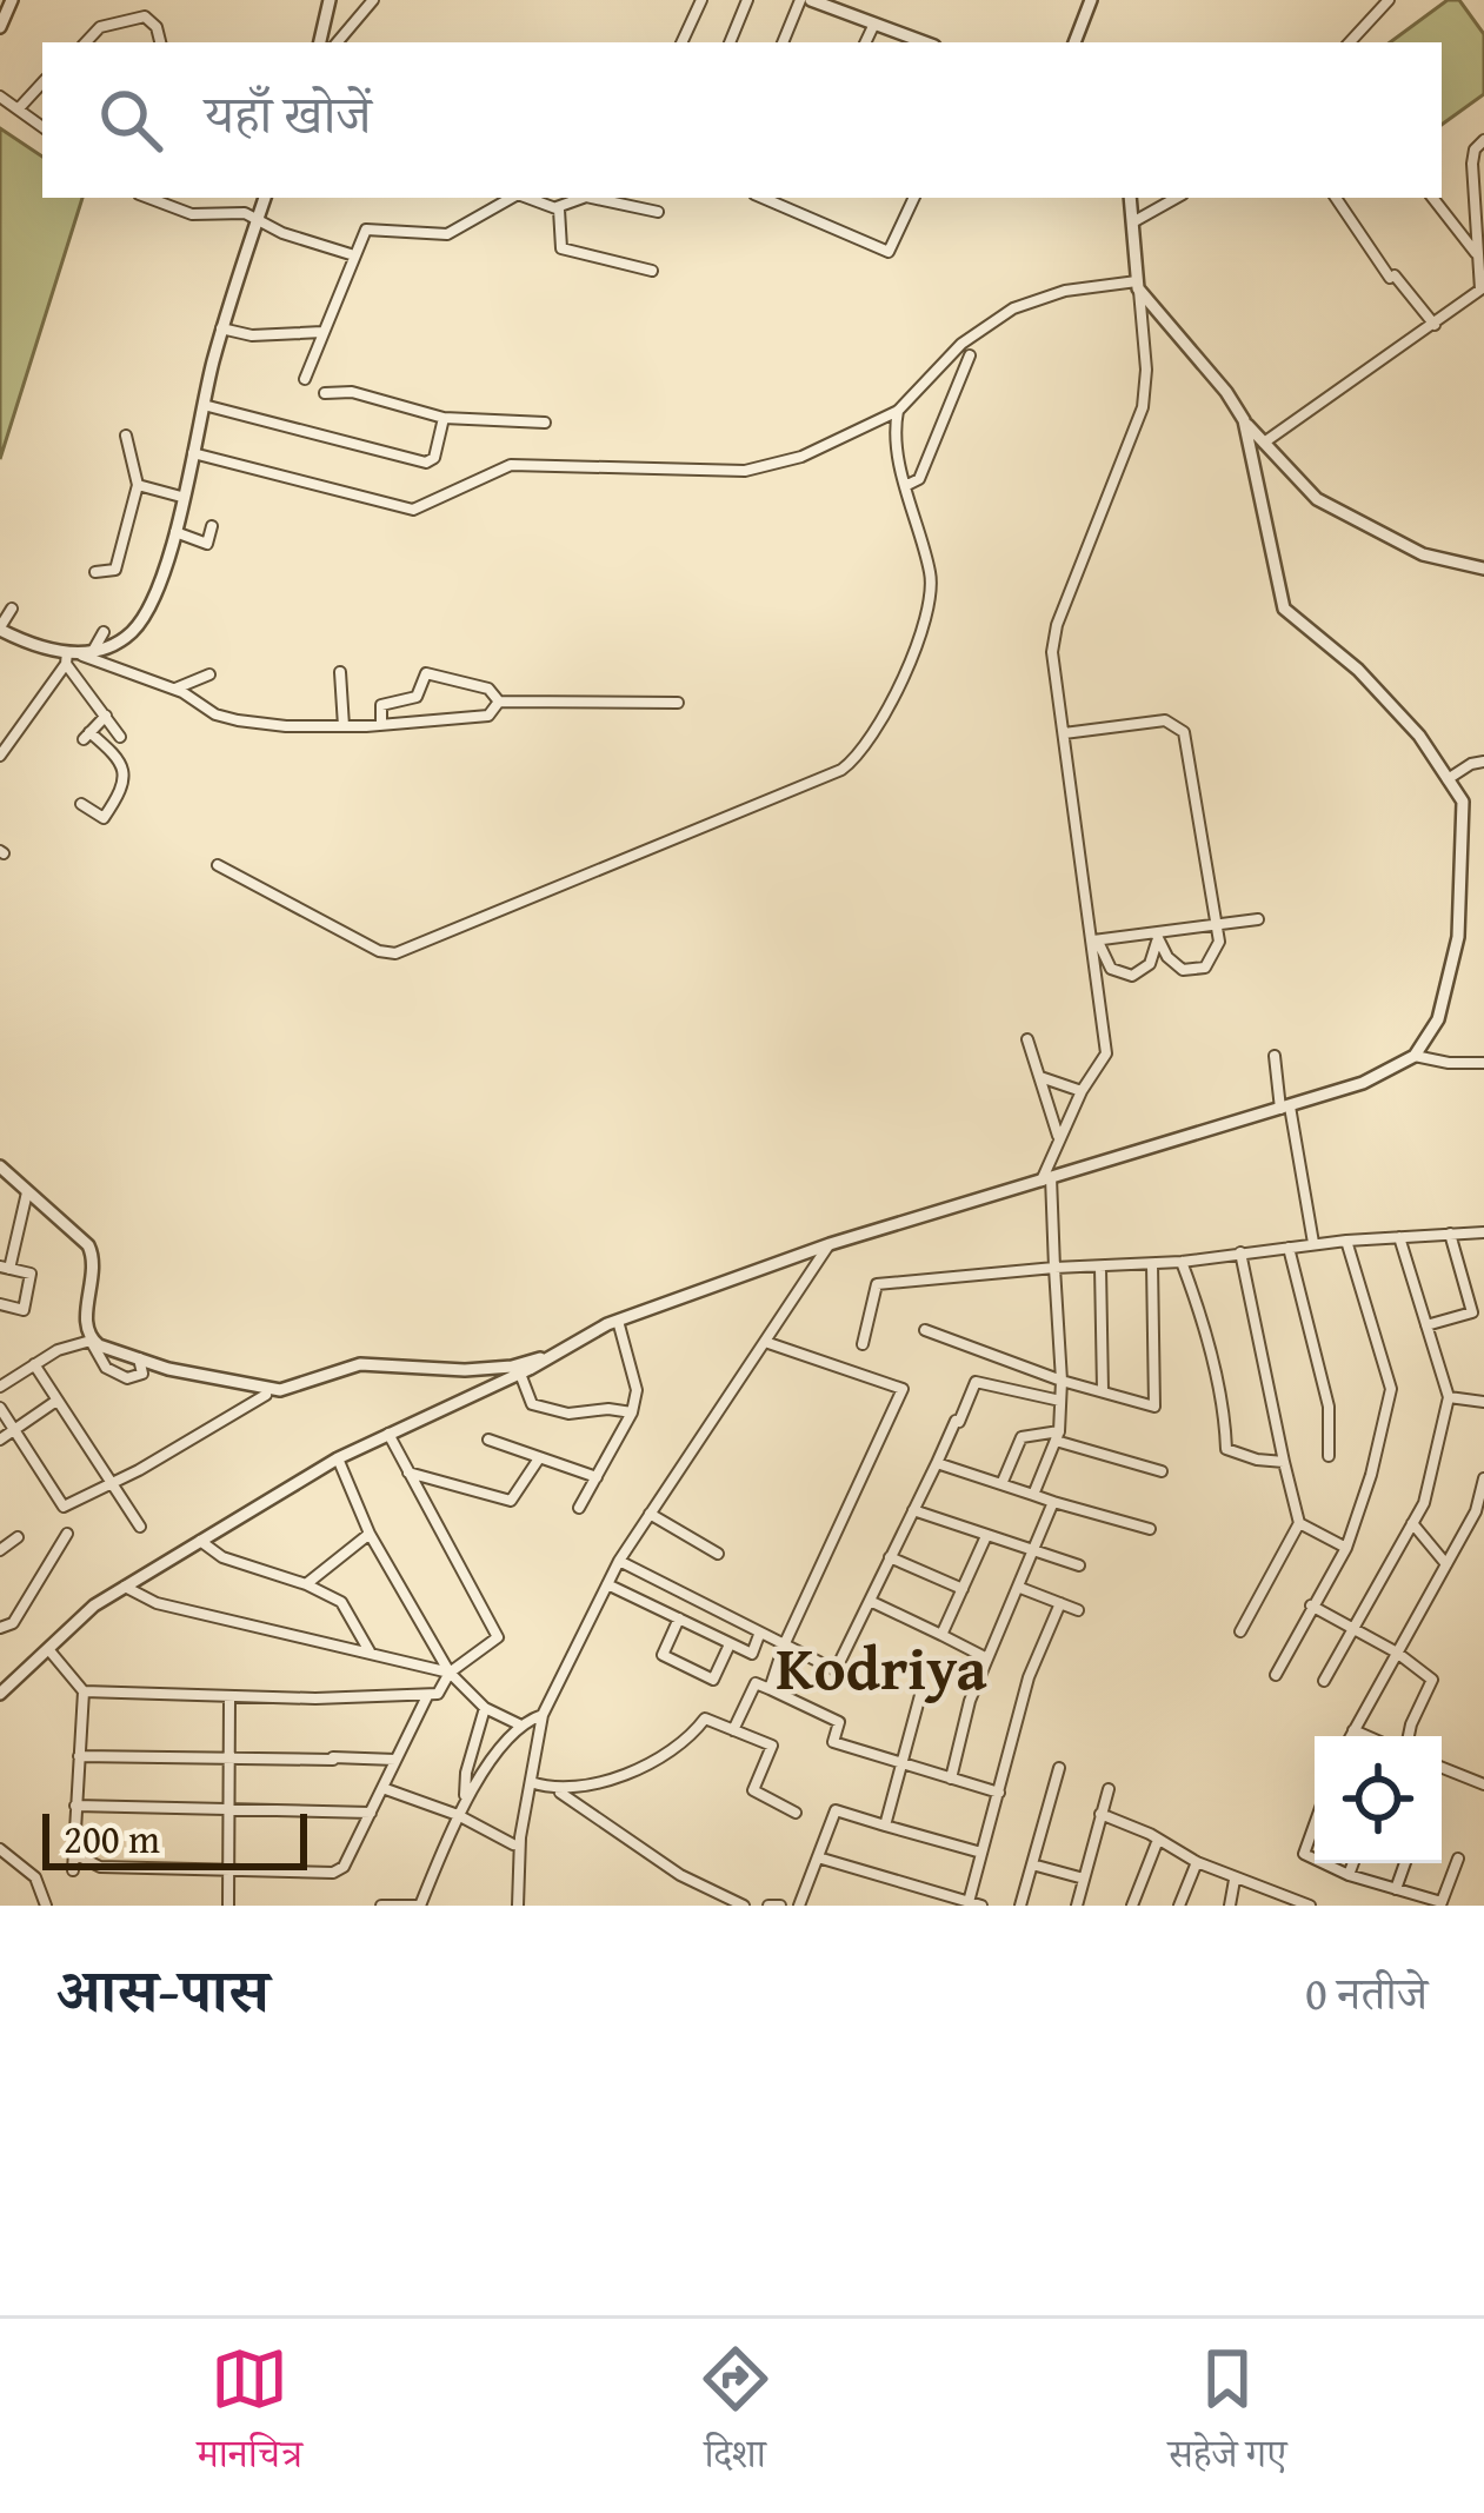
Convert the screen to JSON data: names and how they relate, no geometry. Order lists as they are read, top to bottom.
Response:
{
  "districts": ["Kodriya"],
  "scale_bar": "200 m",
  "page": {
    "search": "यहाँ खोजें",
    "scale": "200 m",
    "heading": ["आस-पास", "0 नतीजे"],
    "nav": ["मानचित्र", "दिशा", "सहेजे गए"]
  }
}
